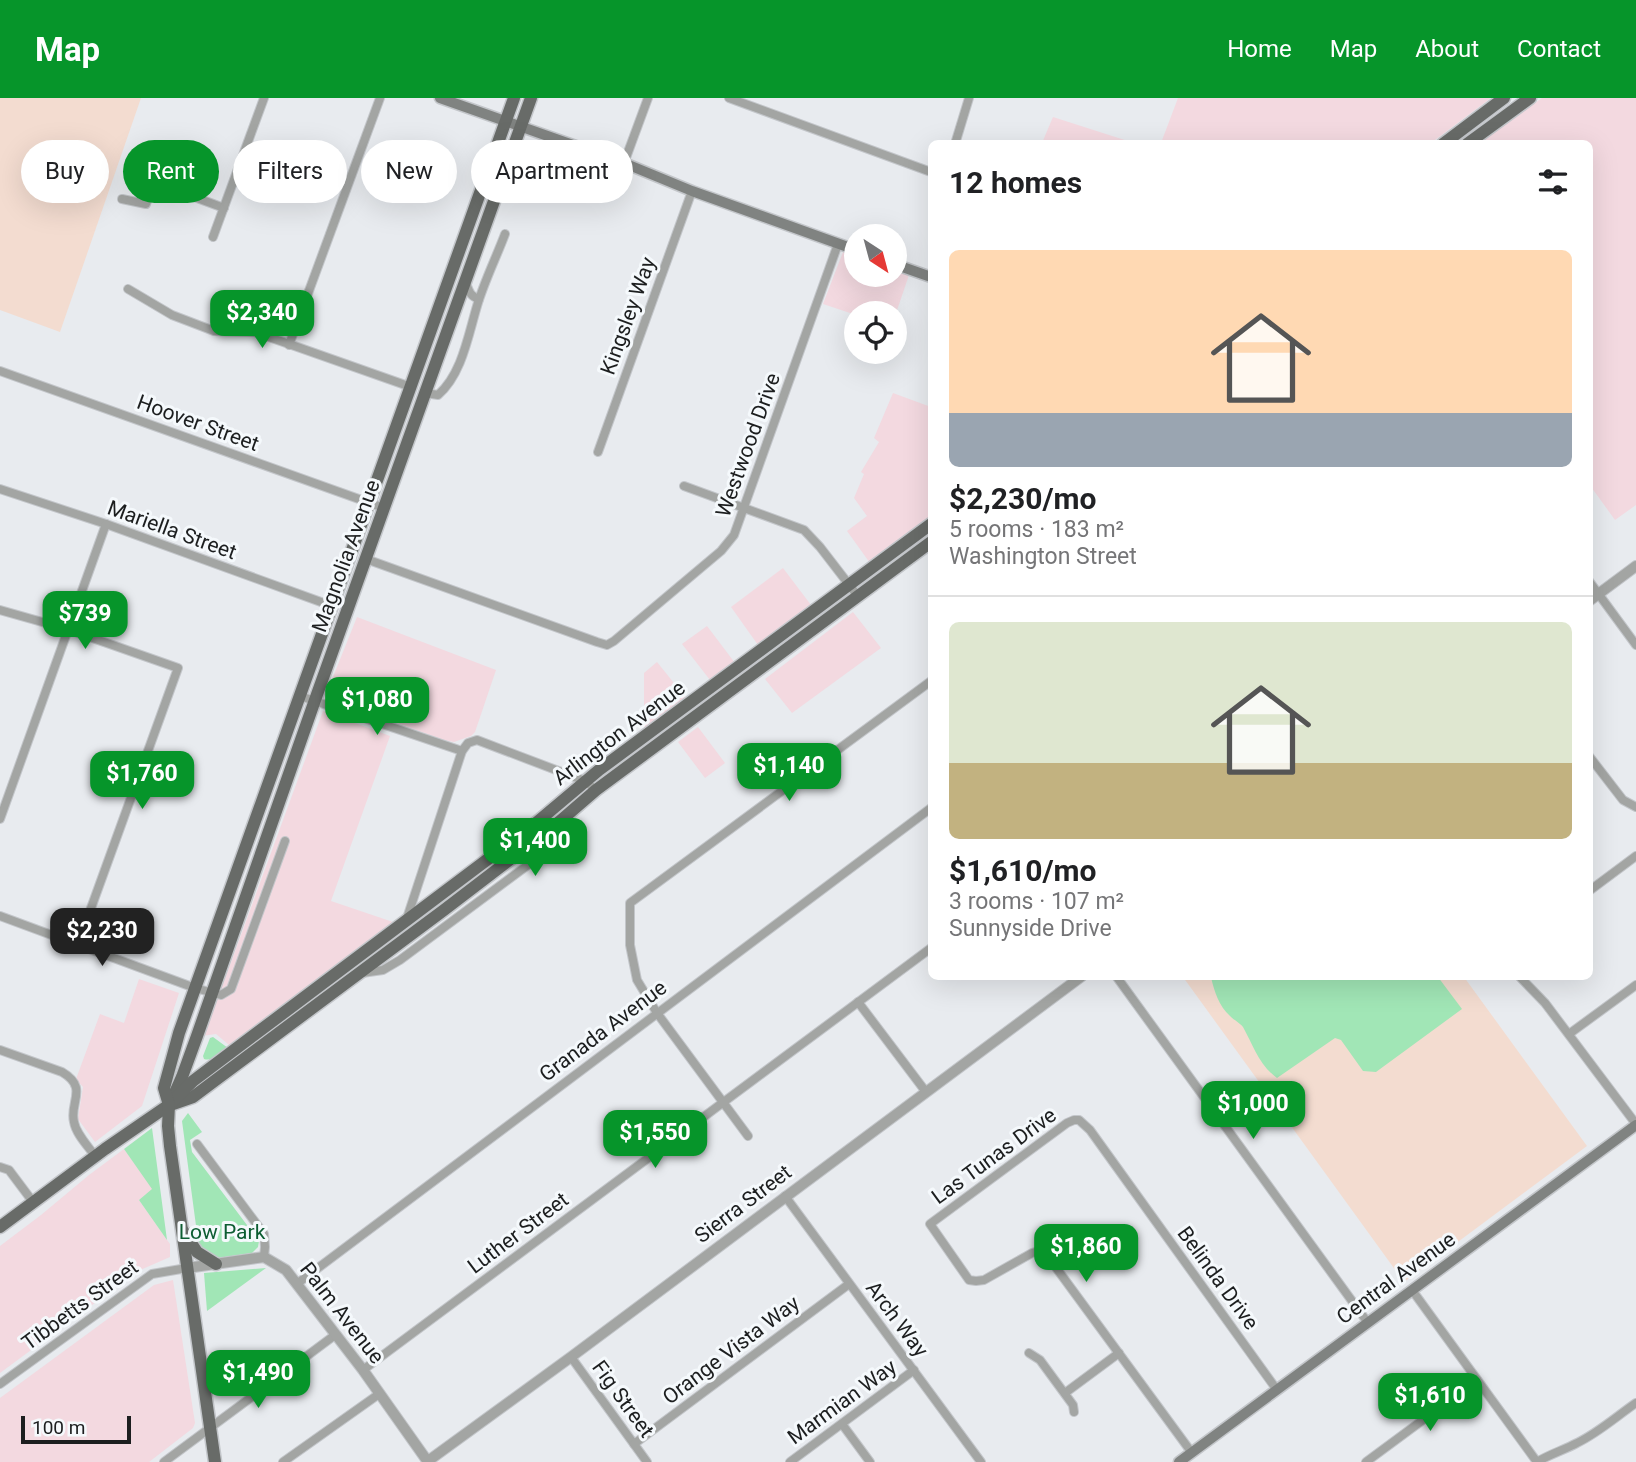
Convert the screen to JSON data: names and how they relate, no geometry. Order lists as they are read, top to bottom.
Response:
{
  "streets": {
    "main road": ["Magnolia Avenue", "Arlington Avenue", "Central Avenue"],
    "street": [
      "Kingsley Way",
      "Hoover Street",
      "Westwood Drive",
      "Mariella Street",
      "Granada Avenue",
      "Las Tunas Drive",
      "Sierra Street",
      "Luther Street",
      "Belinda Drive",
      "Tibbetts Street",
      "Palm Avenue",
      "Arch Way",
      "Orange Vista Way",
      "Fig Street",
      "Marmian Way"
    ]
  },
  "crossings": [
    ["Hoover Street", "Magnolia Avenue"],
    ["Westwood Drive", "Magnolia Avenue"],
    ["Mariella Street", "Magnolia Avenue"],
    ["Magnolia Avenue", "Arlington Avenue"],
    ["Magnolia Avenue", "Tibbetts Street"],
    ["Granada Avenue", "Palm Avenue"],
    ["Las Tunas Drive", "Belinda Drive"],
    ["Sierra Street", "Palm Avenue"],
    ["Sierra Street", "Arch Way"],
    ["Sierra Street", "Fig Street"],
    ["Luther Street", "Palm Avenue"],
    ["Belinda Drive", "Central Avenue"],
    ["Arch Way", "Orange Vista Way"],
    ["Arch Way", "Marmian Way"],
    ["Orange Vista Way", "Fig Street"]
  ],
  "parks": ["Low Park"],
  "scale_bar": "100 m",
  "north": "bottom right",
  "page": {
    "header": "Map",
    "nav": [
      "Home",
      "Map",
      "About",
      "Contact"
    ],
    "chip": [
      "Buy",
      "Rent",
      "Filters",
      "New",
      "Apartment"
    ],
    "heading": "12 homes",
    "list": [
      {
        "name": "$2,230/mo",
        "note": "5 rooms · 183 m² · Washington Street"
      },
      {
        "name": "$1,610/mo",
        "note": "3 rooms · 107 m² · Sunnyside Drive"
      }
    ],
    "price": [
      "$2,340",
      "$739",
      "$1,080",
      "$1,140",
      "$1,760",
      "$1,400",
      "$2,230",
      "$1,000",
      "$1,550",
      "$1,860",
      "$1,490",
      "$1,610"
    ],
    "scale": "100 m"
  }
}
